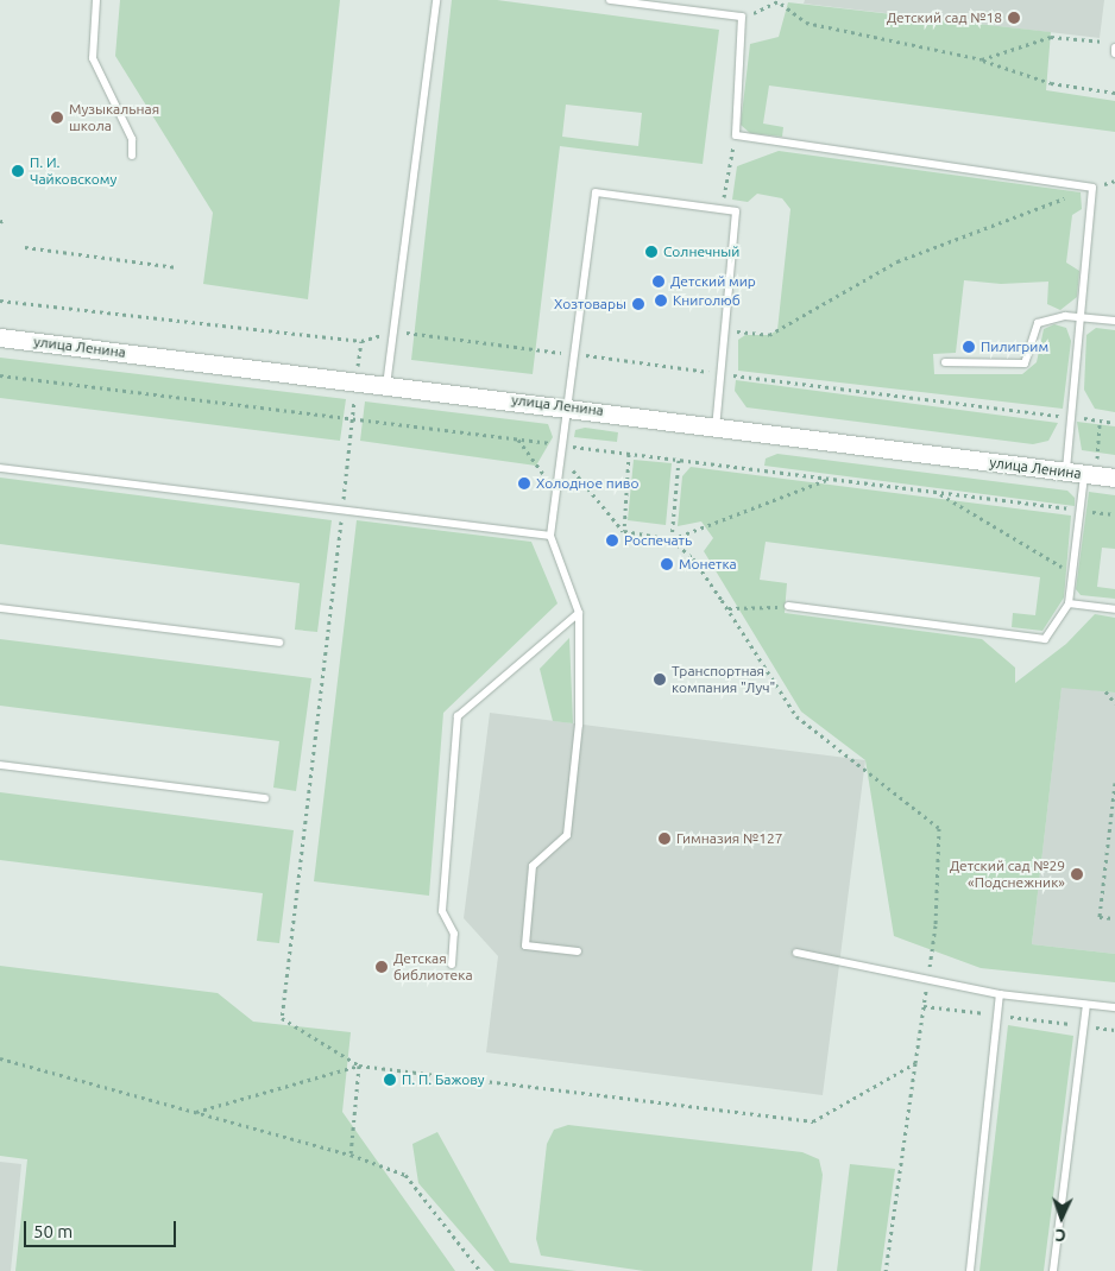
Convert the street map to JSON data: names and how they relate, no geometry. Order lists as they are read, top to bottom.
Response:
{
  "streets": {
    "street": ["улица Ленина"]
  },
  "places": [
    "Детский сад №18",
    "Музыкальная школа",
    "П. И. Чайковскому",
    "Солнечный",
    "Детский мир",
    "Книголюб",
    "Хозтовары",
    "Пилигрим",
    "Холодное пиво",
    "Роспечать",
    "Монетка",
    "Транспортная компания \"Луч\"",
    "Гимназия №127",
    "Детский сад №29 «Подснежник»",
    "Детская библиотека",
    "П. П. Бажову"
  ],
  "scale_bar": "50 m",
  "north": "bottom"
}
